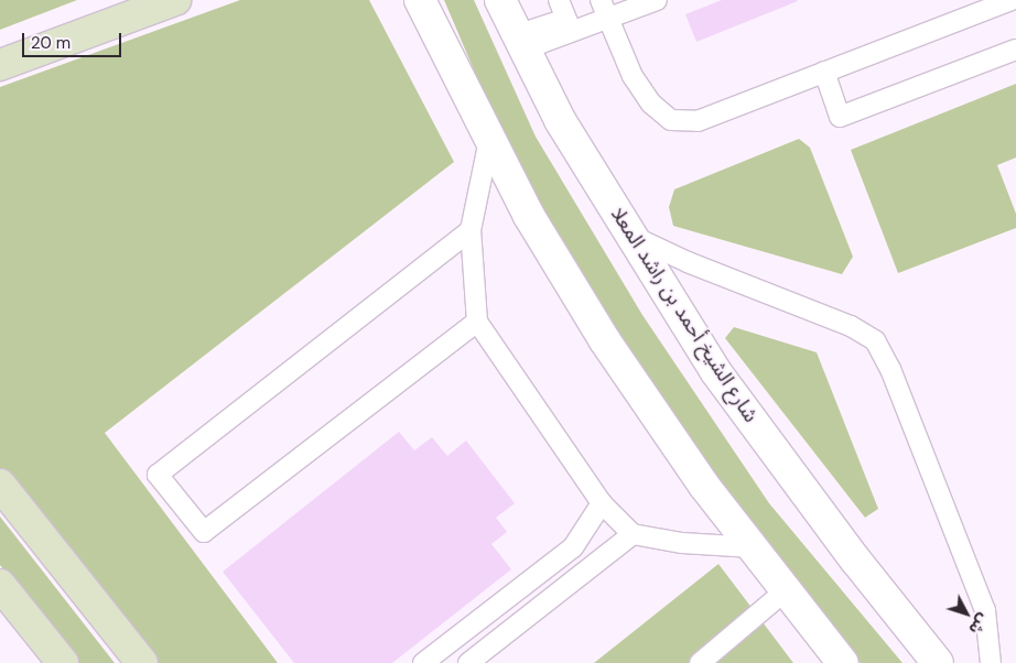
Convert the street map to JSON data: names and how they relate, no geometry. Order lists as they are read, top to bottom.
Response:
{
  "streets": {
    "street": ["شارع الشيخ أحمد بن راشد المعلا"]
  },
  "scale_bar": "20 m",
  "north": "bottom right"
}
